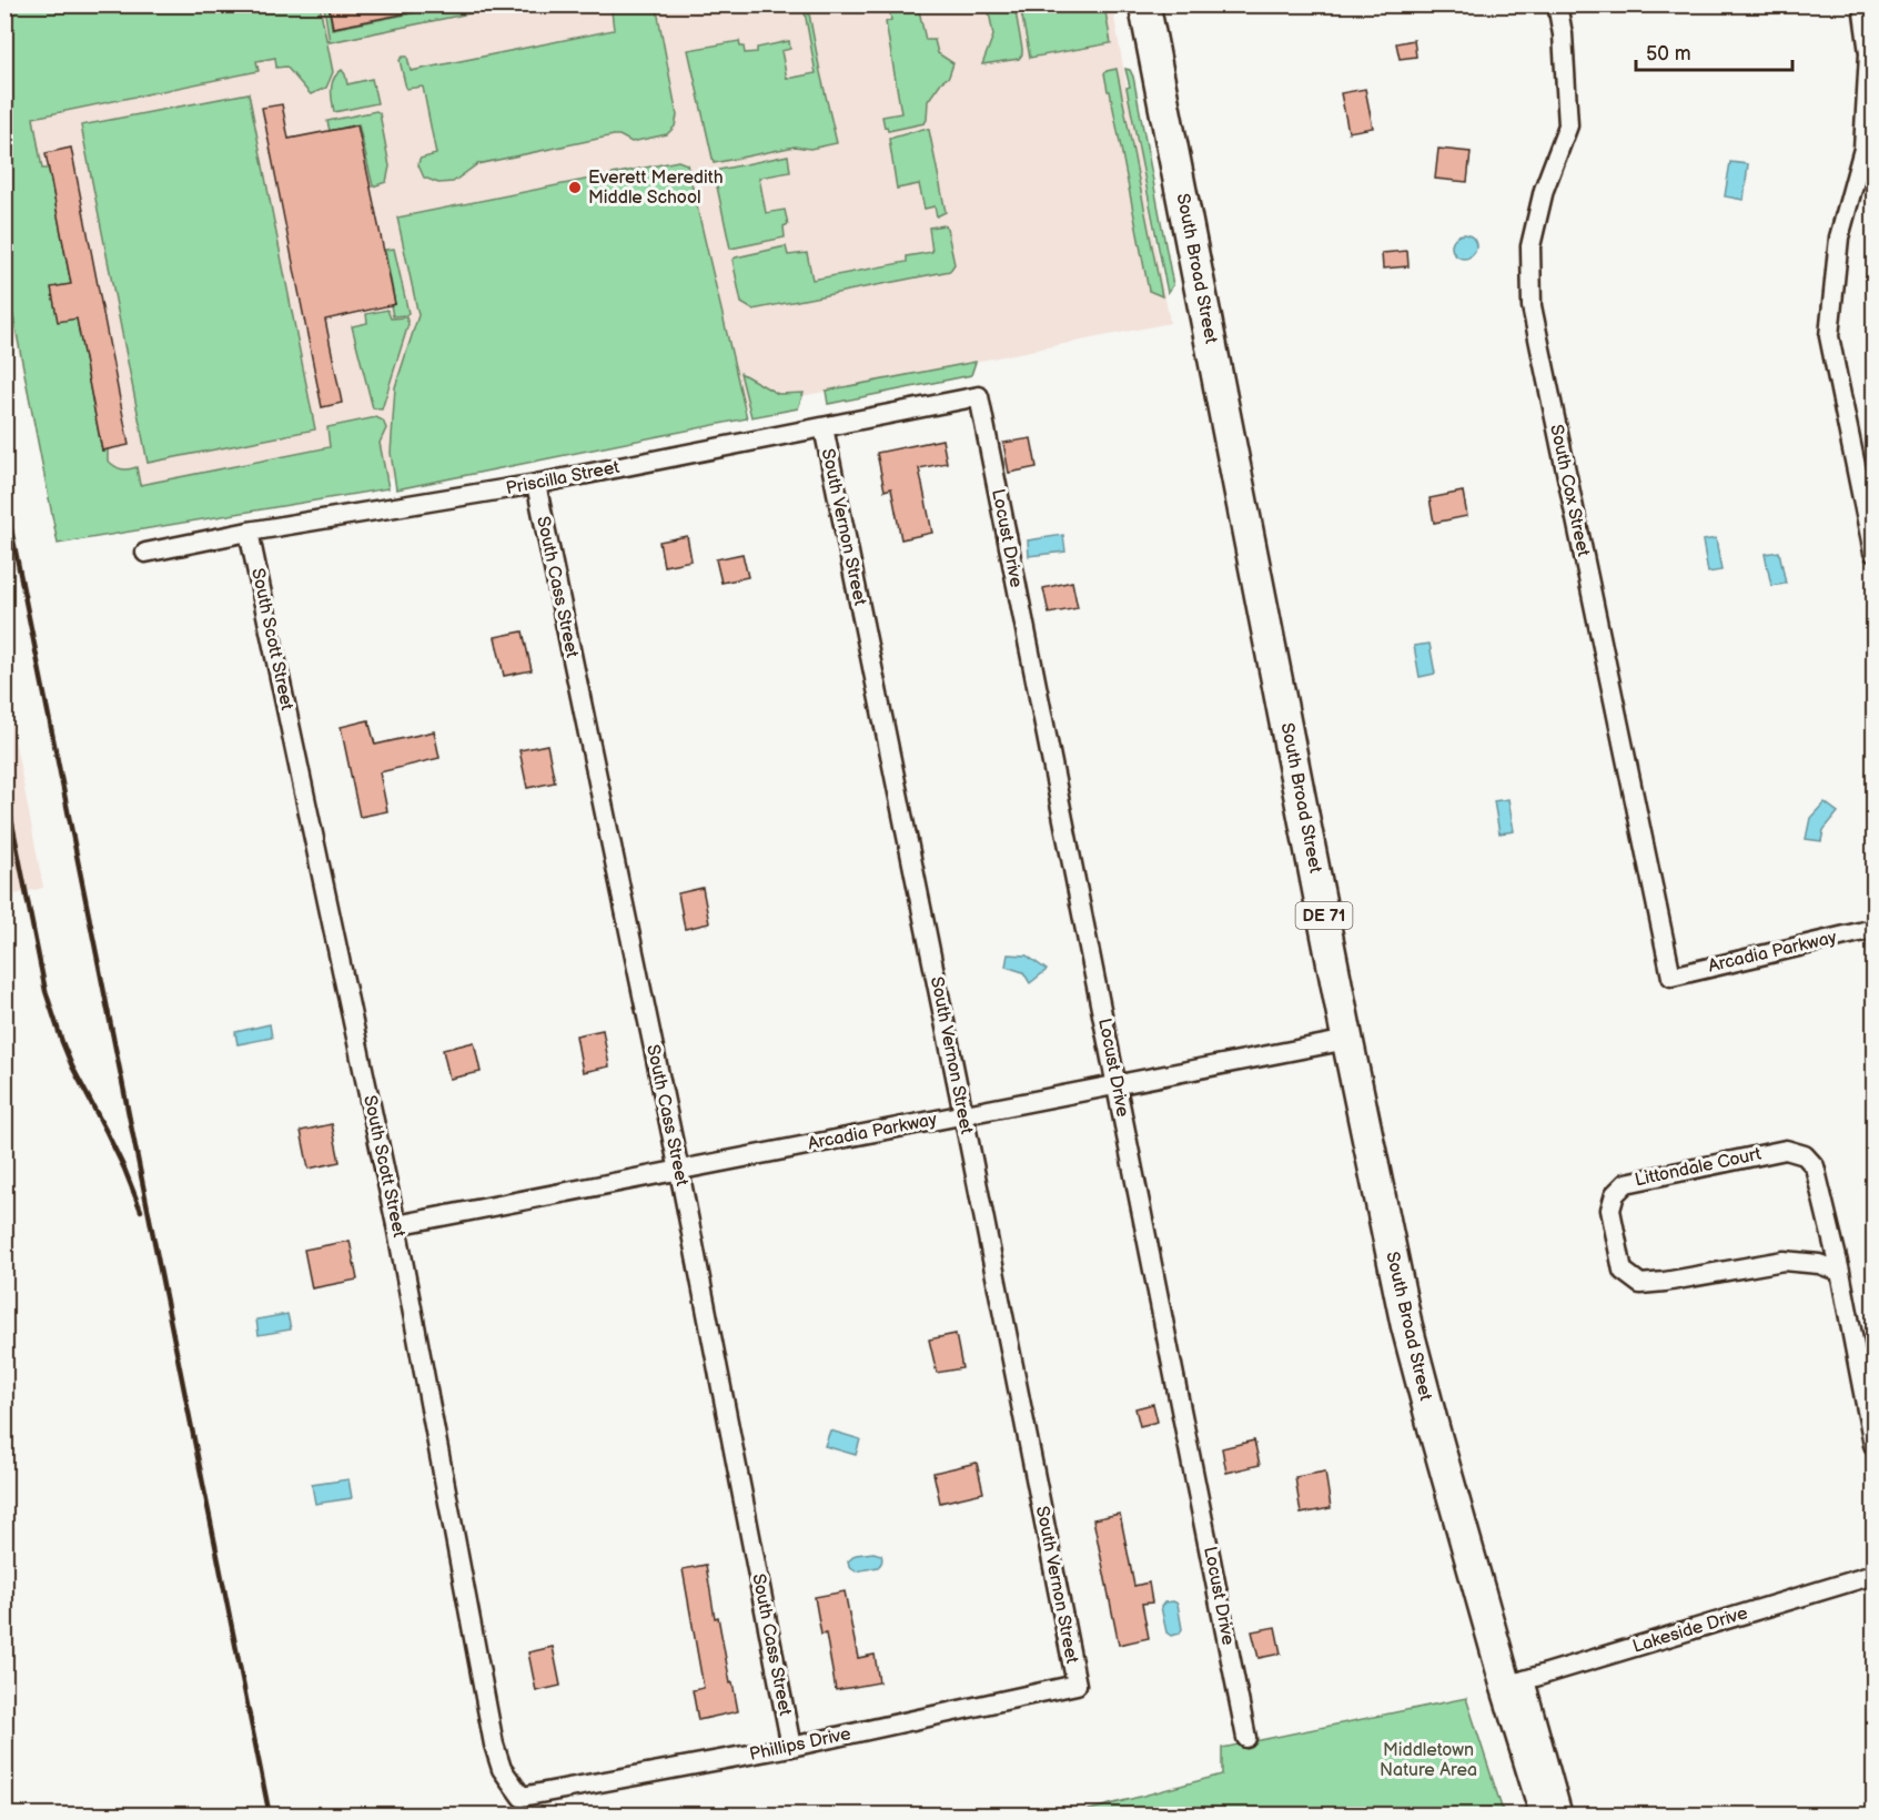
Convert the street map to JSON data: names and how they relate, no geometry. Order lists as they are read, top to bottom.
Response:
{
  "streets": {
    "main road": ["South Broad Street", "DE 71"],
    "street": [
      "Priscilla Street",
      "South Cox Street",
      "South Vernon Street",
      "Locust Drive",
      "South Cass Street",
      "South Scott Street",
      "Arcadia Parkway",
      "Littondale Court",
      "Lakeside Drive",
      "Phillips Drive"
    ]
  },
  "crossings": [
    ["South Broad Street", "Arcadia Parkway"],
    ["South Broad Street", "Lakeside Drive"],
    ["Priscilla Street", "South Vernon Street"],
    ["Priscilla Street", "Locust Drive"],
    ["Priscilla Street", "South Cass Street"],
    ["Priscilla Street", "South Scott Street"],
    ["South Cox Street", "Arcadia Parkway"],
    ["South Vernon Street", "Arcadia Parkway"],
    ["South Vernon Street", "Phillips Drive"],
    ["Locust Drive", "Arcadia Parkway"],
    ["South Cass Street", "Arcadia Parkway"],
    ["South Cass Street", "Phillips Drive"],
    ["South Scott Street", "Arcadia Parkway"],
    ["South Scott Street", "Phillips Drive"]
  ],
  "parks": ["Middletown Nature Area"],
  "places": ["Everett Meredith Middle School"],
  "scale_bar": "50 m"
}
